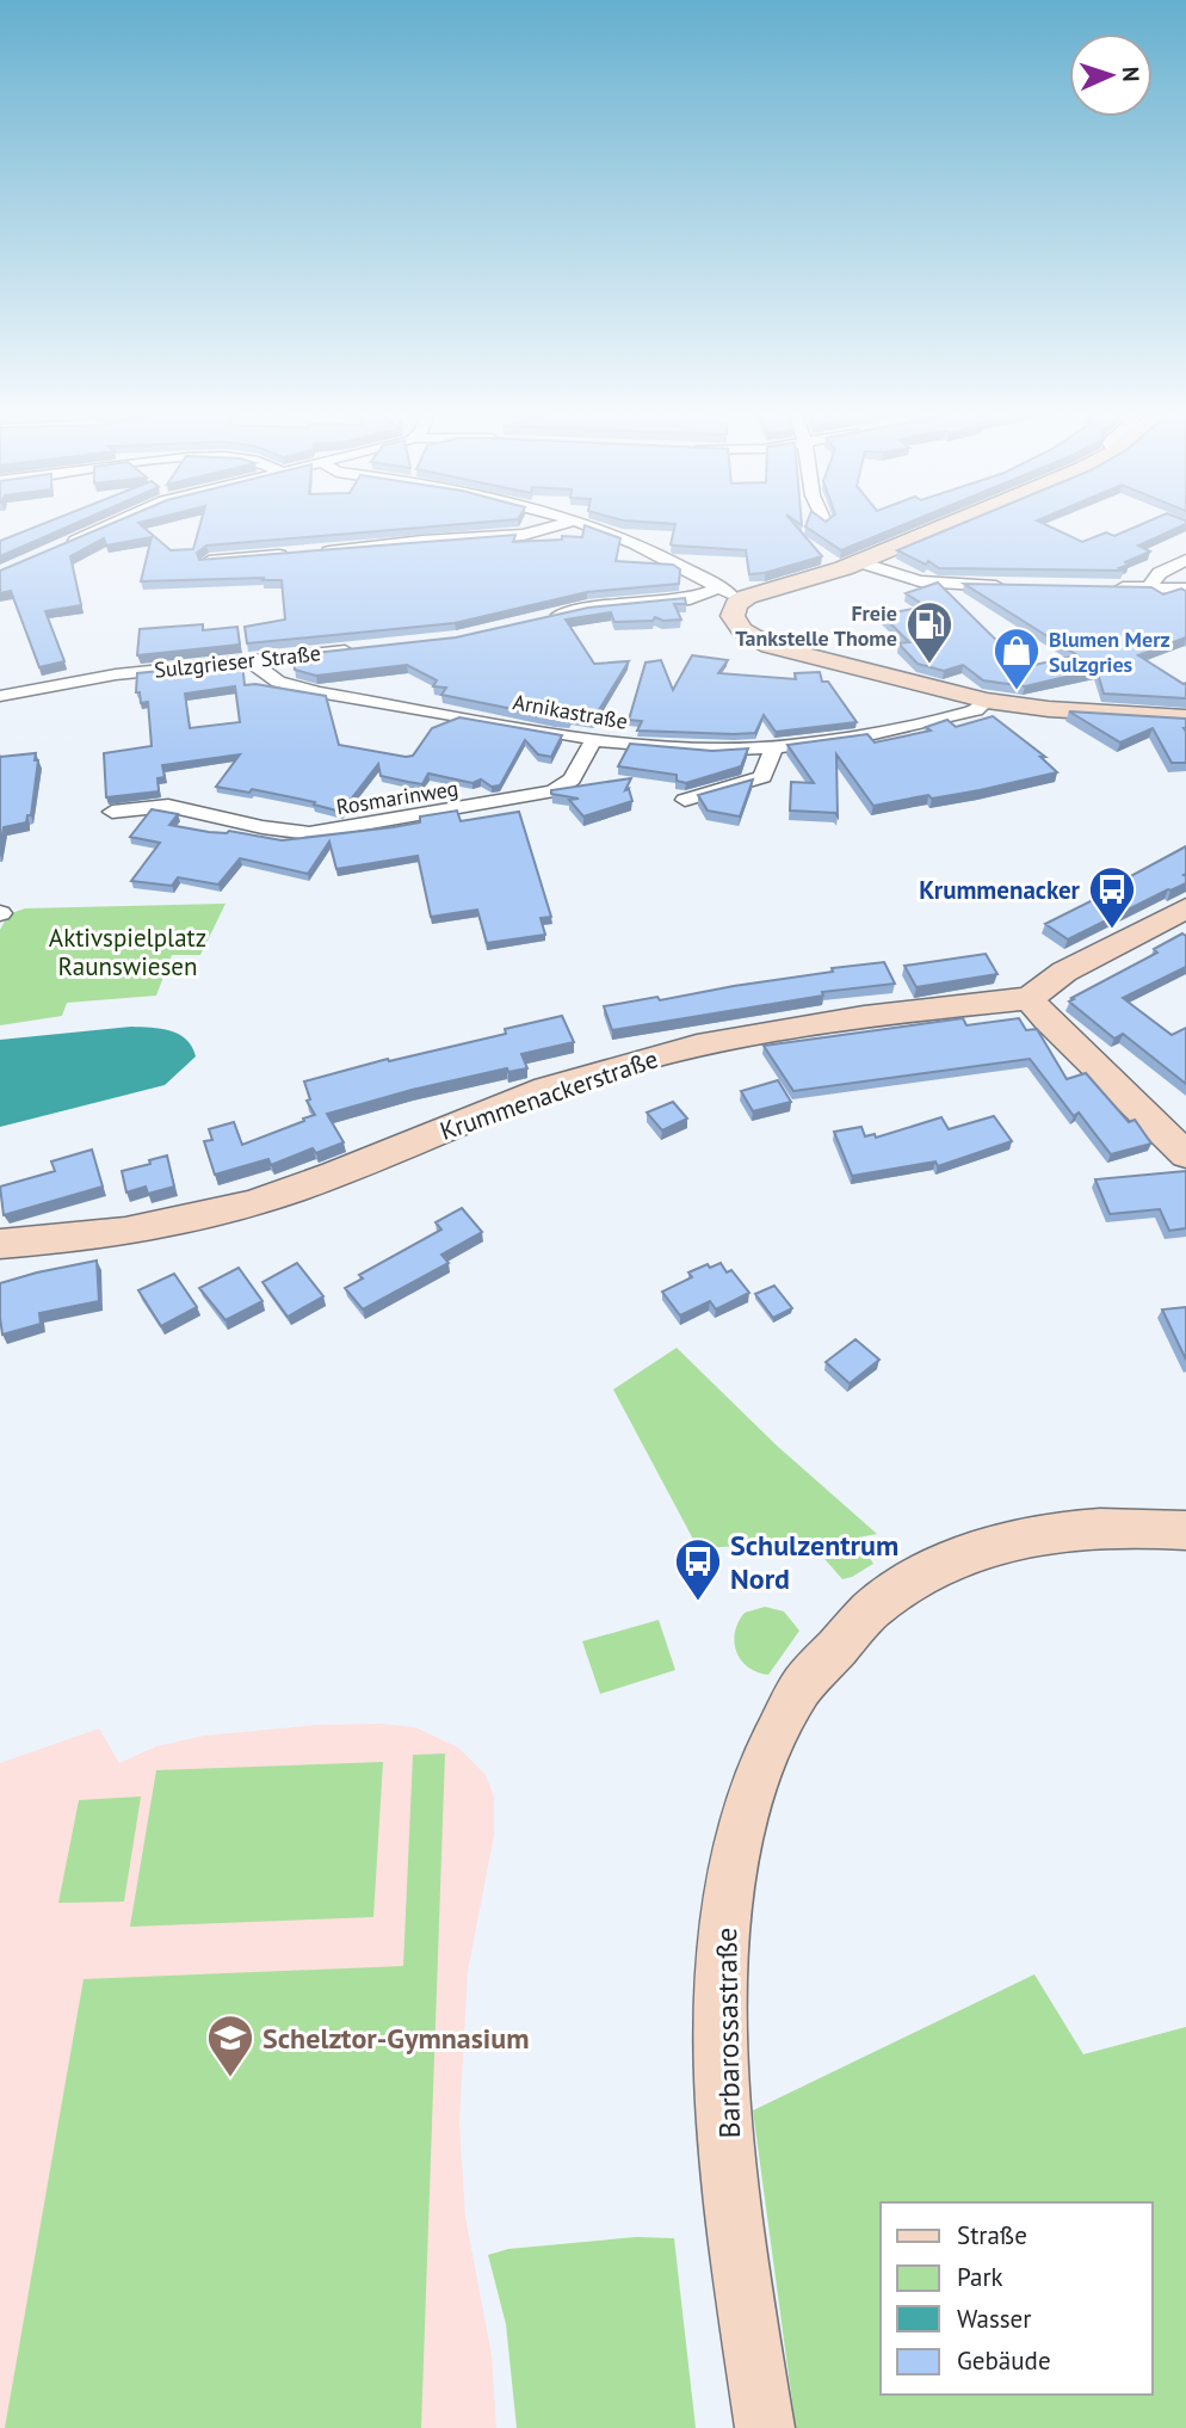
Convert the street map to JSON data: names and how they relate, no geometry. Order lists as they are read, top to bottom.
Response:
{
  "streets": {
    "main road": ["Krummenackerstraße", "Barbarossastraße"],
    "street": ["Sulzgrieser Straße", "Arnikastraße", "Rosmarinweg"]
  },
  "crossings": [
    ["Sulzgrieser Straße", "Arnikastraße"],
    ["Arnikastraße", "Rosmarinweg"]
  ],
  "parks": ["Aktivspielplatz Raunswiesen"],
  "places": {
    "fuel station": ["Freie Tankstelle Thome"],
    "shop": ["Blumen Merz Sulzgries"],
    "bus stop": ["Krummenacker", "Schulzentrum Nord"],
    "school or university": ["Schelztor-Gymnasium"]
  },
  "legend": [
    "Straße",
    "Park",
    "Wasser",
    "Gebäude"
  ],
  "north": "right"
}
